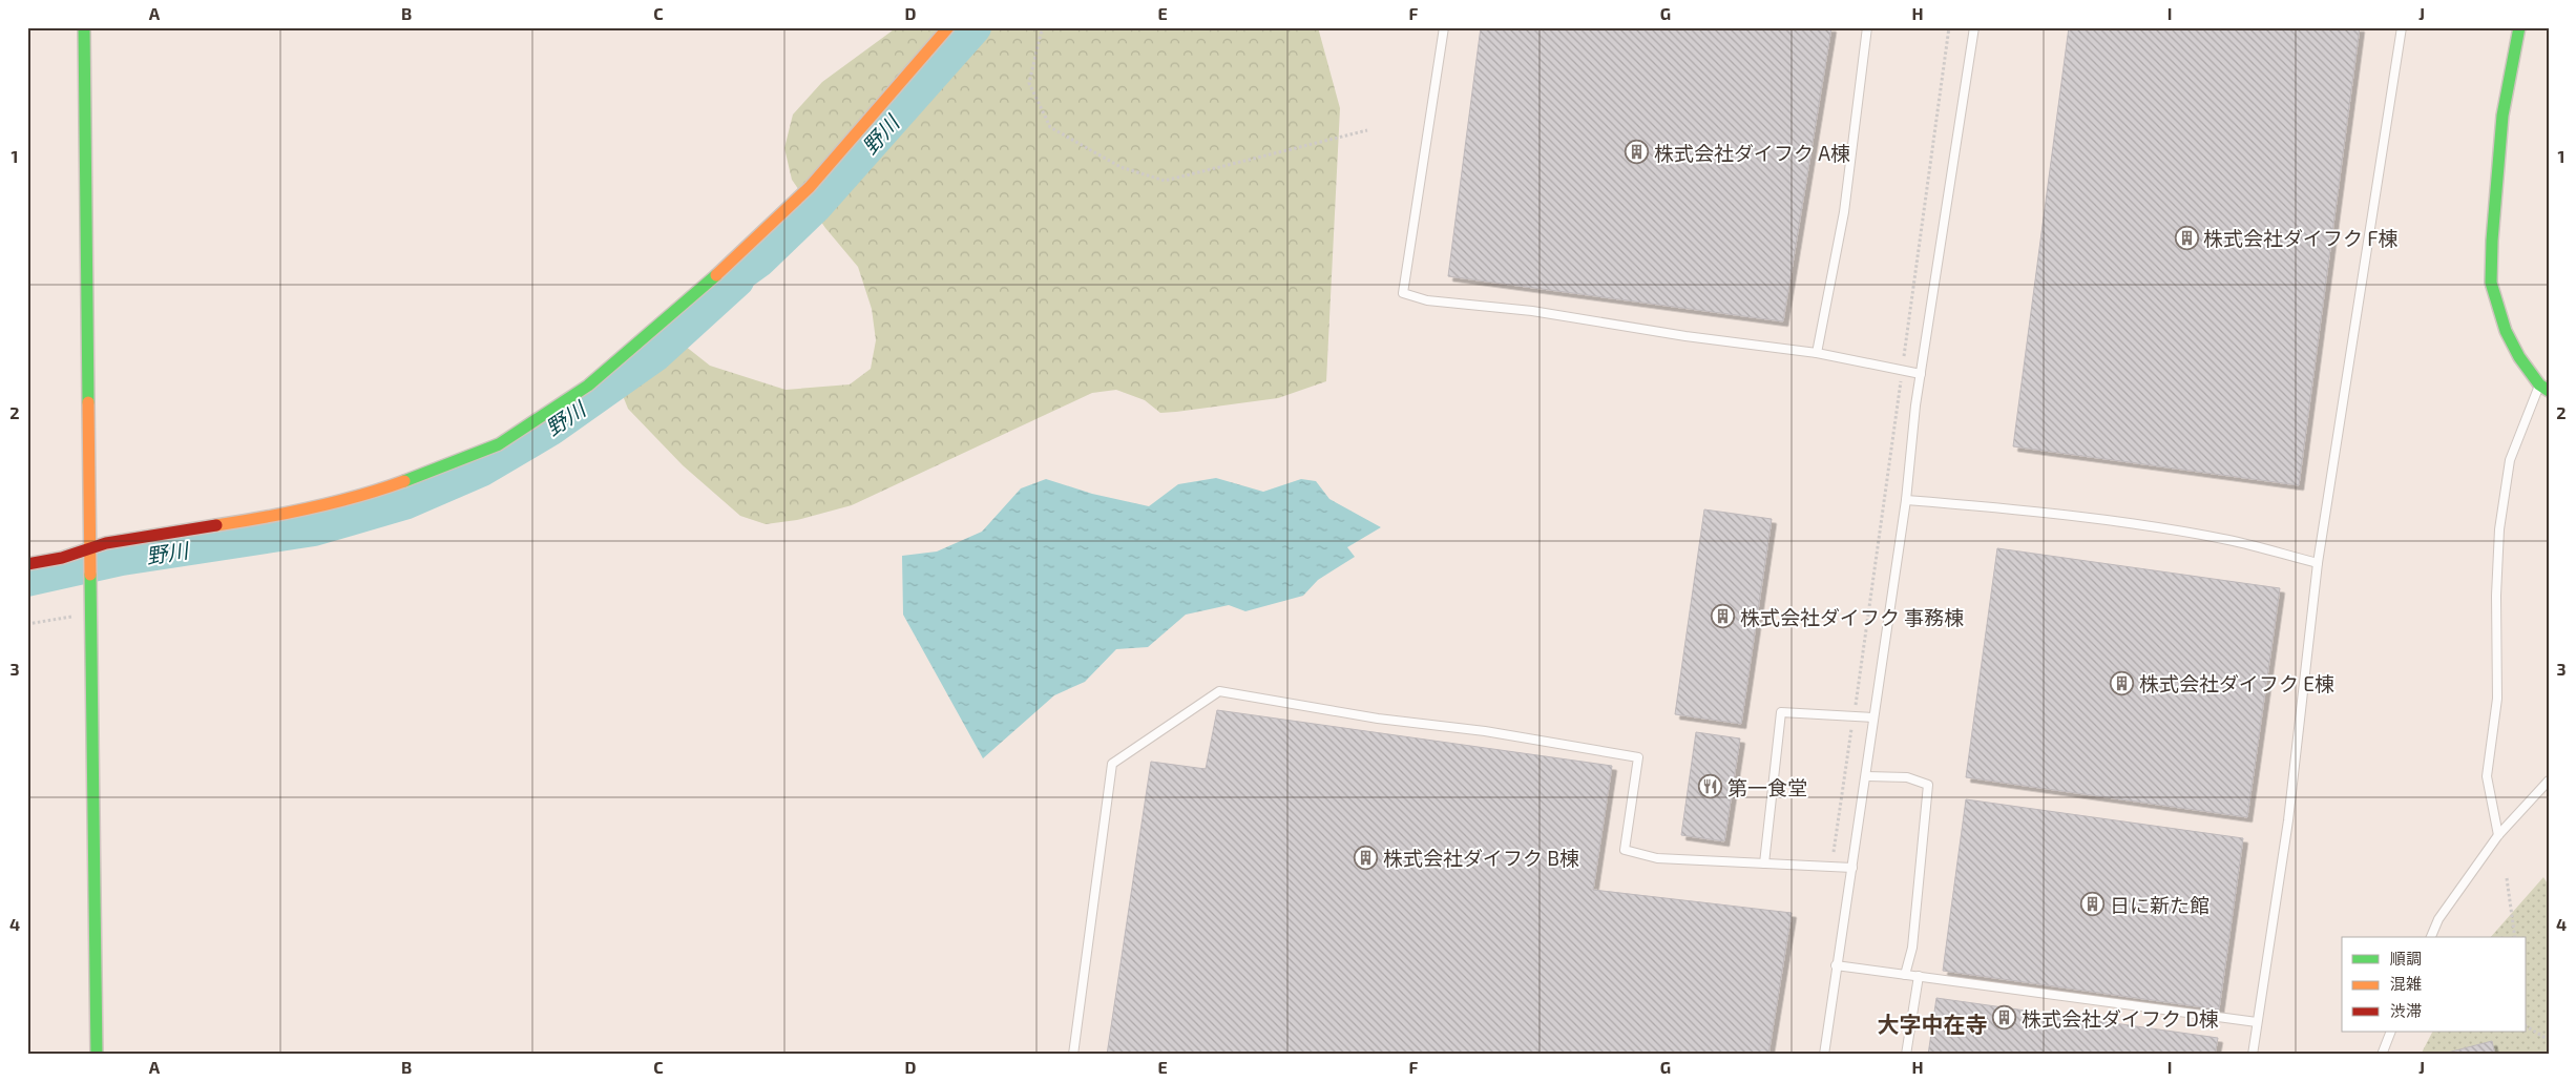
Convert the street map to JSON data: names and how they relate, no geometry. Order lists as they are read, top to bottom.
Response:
{
  "districts": ["大字中在寺"],
  "water": ["野川"],
  "places": {
    "building": [
      "株式会社ダイフク A棟",
      "株式会社ダイフク F棟",
      "株式会社ダイフク 事務棟",
      "株式会社ダイフク E棟",
      "株式会社ダイフク B棟",
      "日に新た館",
      "株式会社ダイフク D棟"
    ],
    "restaurant": ["第一食堂"]
  },
  "legend": ["順調", "混雑", "渋滞"],
  "grid": {
    "columns": [
      "A",
      "B",
      "C",
      "D",
      "E",
      "F",
      "G",
      "H",
      "I",
      "J"
    ],
    "rows": [
      "1",
      "2",
      "3",
      "4"
    ]
  }
}
